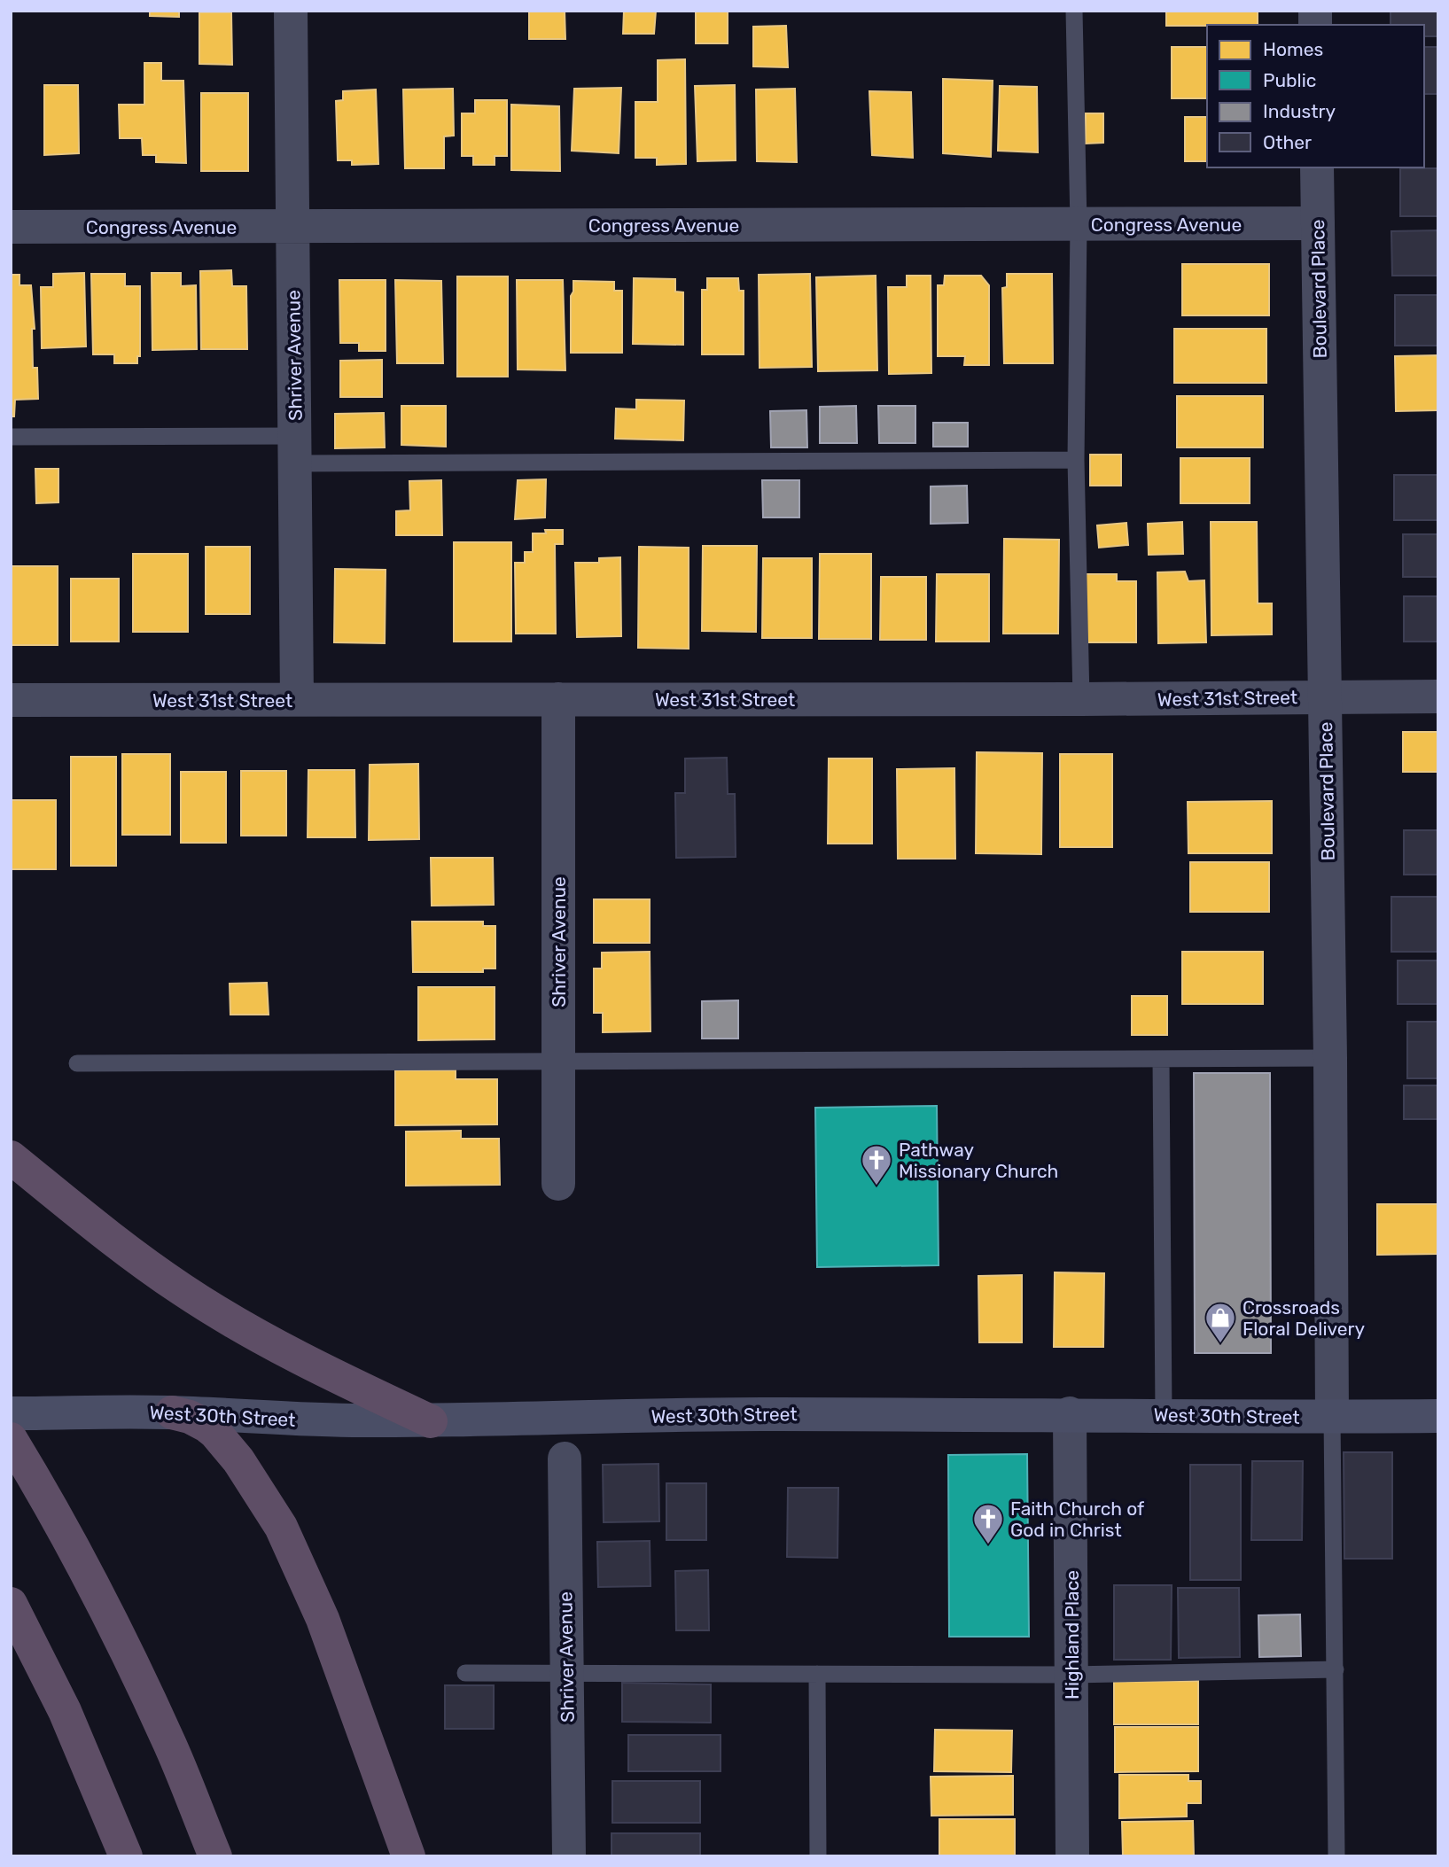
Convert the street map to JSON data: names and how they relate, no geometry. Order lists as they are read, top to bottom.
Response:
{
  "streets": {
    "main road": ["West 30th Street"],
    "street": [
      "Congress Avenue",
      "Boulevard Place",
      "Shriver Avenue",
      "West 31st Street",
      "Highland Place"
    ]
  },
  "crossings": [
    ["Congress Avenue", "Boulevard Place"],
    ["Congress Avenue", "Shriver Avenue"],
    ["Boulevard Place", "West 31st Street"],
    ["Boulevard Place", "West 30th Street"],
    ["Shriver Avenue", "West 31st Street"],
    ["West 30th Street", "Highland Place"]
  ],
  "places": {
    "church": ["Pathway Missionary Church", "Faith Church of God in Christ"],
    "shop": ["Crossroads Floral Delivery"]
  },
  "legend": [
    "Homes",
    "Public",
    "Industry",
    "Other"
  ]
}
